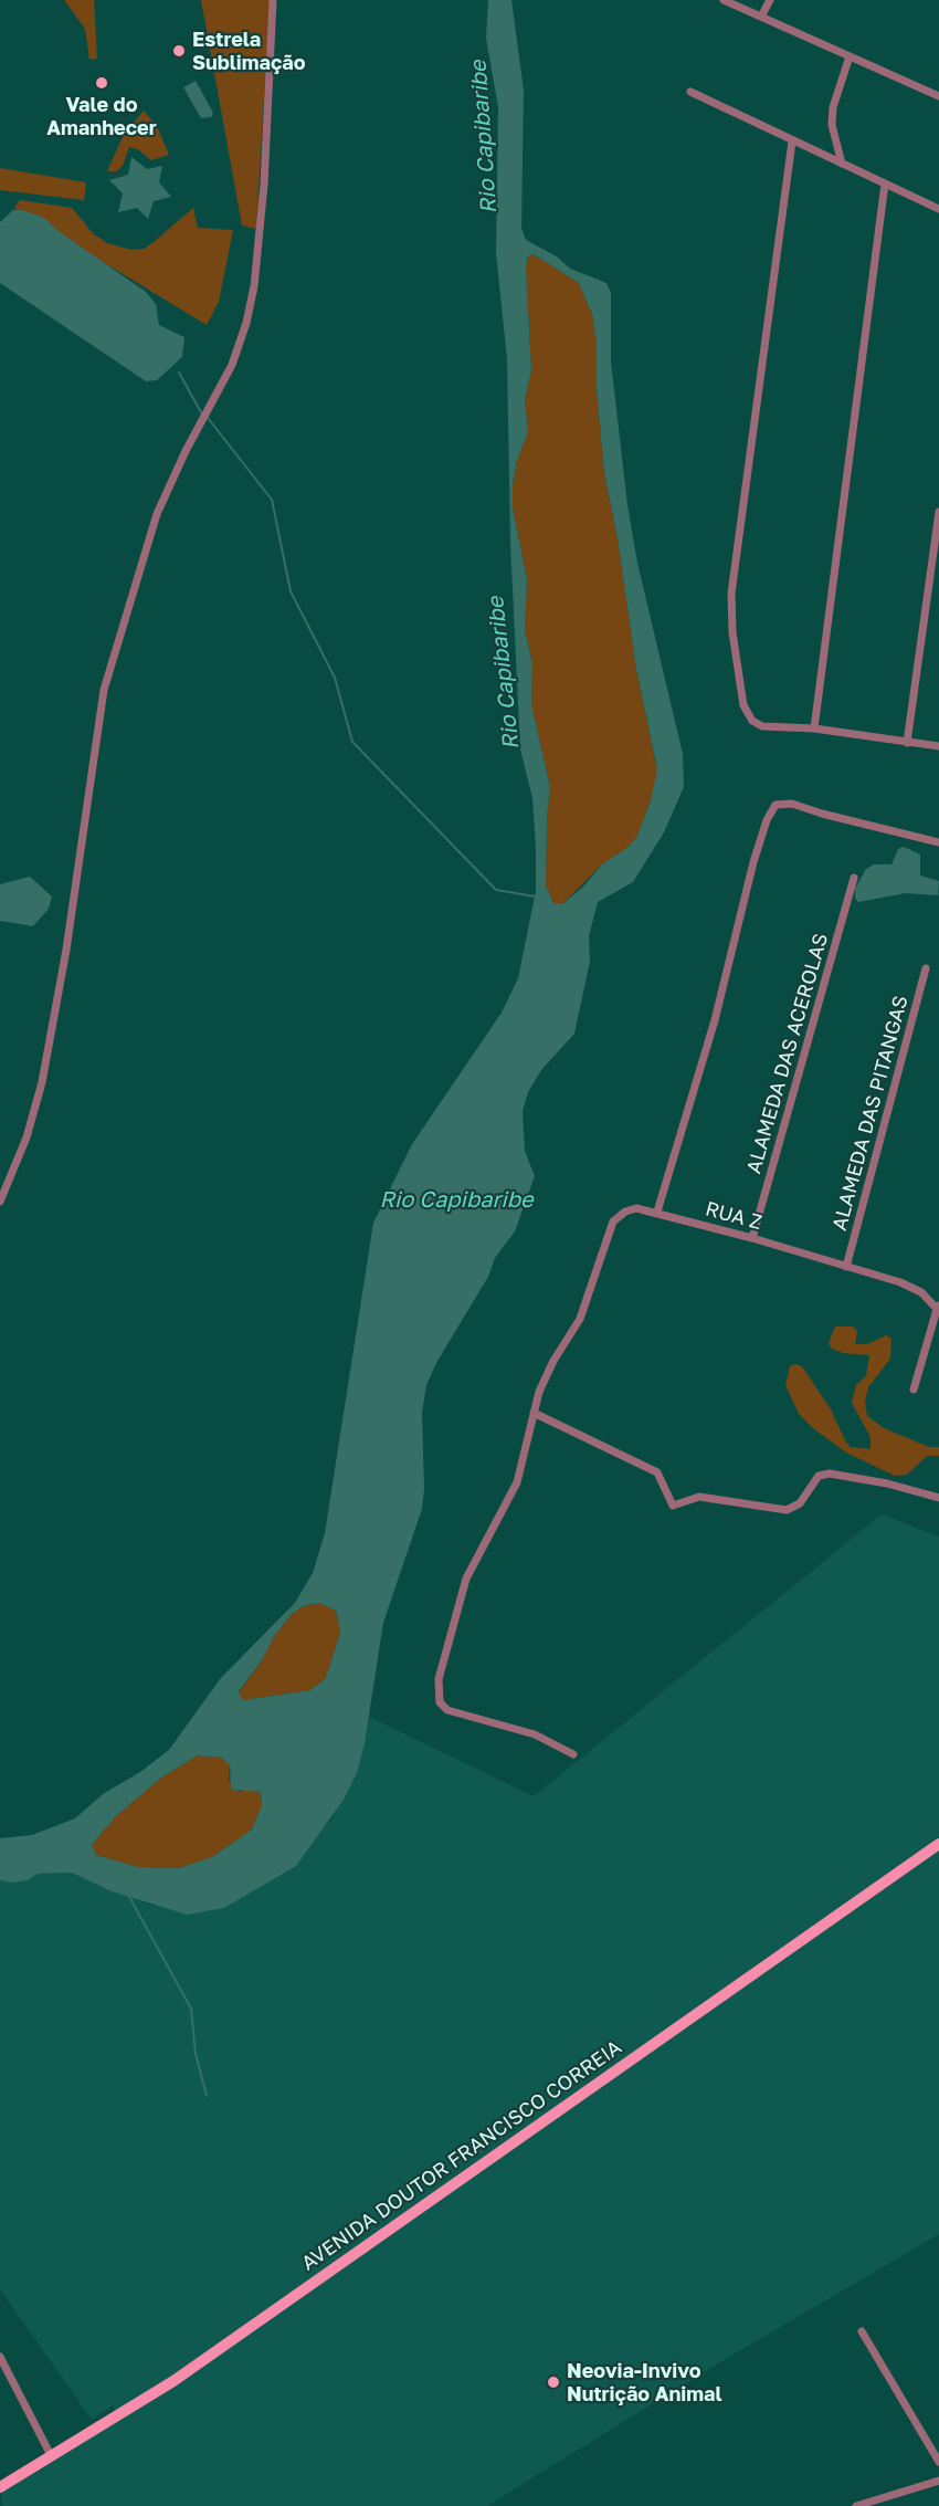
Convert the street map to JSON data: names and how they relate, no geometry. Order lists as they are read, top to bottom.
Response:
{
  "streets": {
    "main road": ["AVENIDA DOUTOR FRANCISCO CORREIA"],
    "street": ["ALAMEDA DAS ACEROLAS", "ALAMEDA DAS PITANGAS", "RUA Z"]
  },
  "crossings": [
    ["ALAMEDA DAS ACEROLAS", "RUA Z"],
    ["ALAMEDA DAS PITANGAS", "RUA Z"]
  ],
  "water": ["Rio Capibaribe"],
  "places": ["Estrela Sublimação", "Vale do Amanhecer", "Neovia-Invivo Nutrição Animal"]
}
